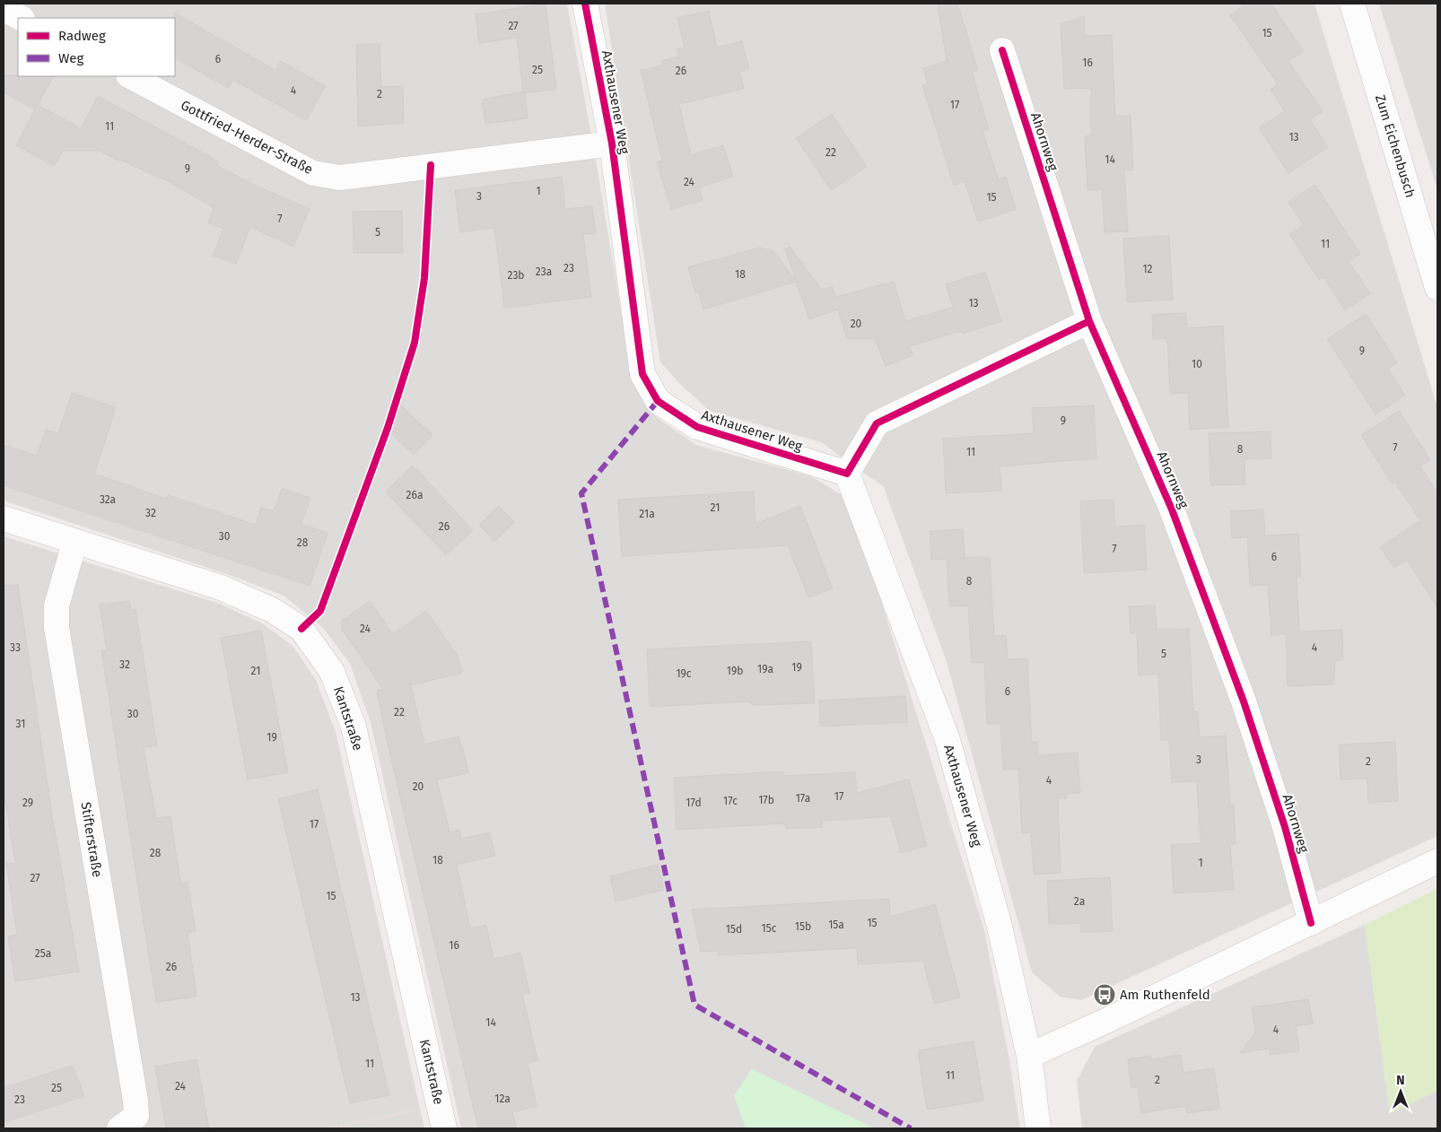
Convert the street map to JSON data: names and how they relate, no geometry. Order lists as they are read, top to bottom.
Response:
{
  "streets": {
    "street": [
      "Axthausener Weg",
      "Gottfried-Herder-Straße",
      "Ahornweg",
      "Zum Eichenbusch",
      "Kantstraße",
      "Stifterstraße"
    ]
  },
  "crossings": [
    ["Axthausener Weg", "Gottfried-Herder-Straße"],
    ["Kantstraße", "Stifterstraße"]
  ],
  "places": {
    "bus stop": ["Am Ruthenfeld"]
  },
  "house_numbers": [
    "27",
    "15",
    "6",
    "16",
    "25",
    "26",
    "4",
    "2",
    "17",
    "11",
    "13",
    "22",
    "14",
    "9",
    "24",
    "1",
    "3",
    "15",
    "7",
    "5",
    "11",
    "23",
    "12",
    "23a",
    "18",
    "23b",
    "13",
    "20",
    "9",
    "10",
    "9",
    "7",
    "8",
    "11",
    "26a",
    "32a",
    "21",
    "32",
    "21a",
    "26",
    "30",
    "28",
    "7",
    "6",
    "8",
    "24",
    "33",
    "4",
    "5",
    "32",
    "19",
    "19a",
    "21",
    "19b",
    "19c",
    "6",
    "22",
    "30",
    "31",
    "19",
    "3",
    "2",
    "4",
    "20",
    "17",
    "17a",
    "17b",
    "17c",
    "29",
    "17d",
    "17",
    "28",
    "18",
    "1",
    "27",
    "15",
    "2a",
    "15",
    "15a",
    "15b",
    "15c",
    "15d",
    "16",
    "25a",
    "26",
    "13",
    "14",
    "4",
    "11",
    "11",
    "2",
    "24",
    "25",
    "12a",
    "23"
  ],
  "legend": ["Radweg", "Weg"],
  "north": "top"
}
